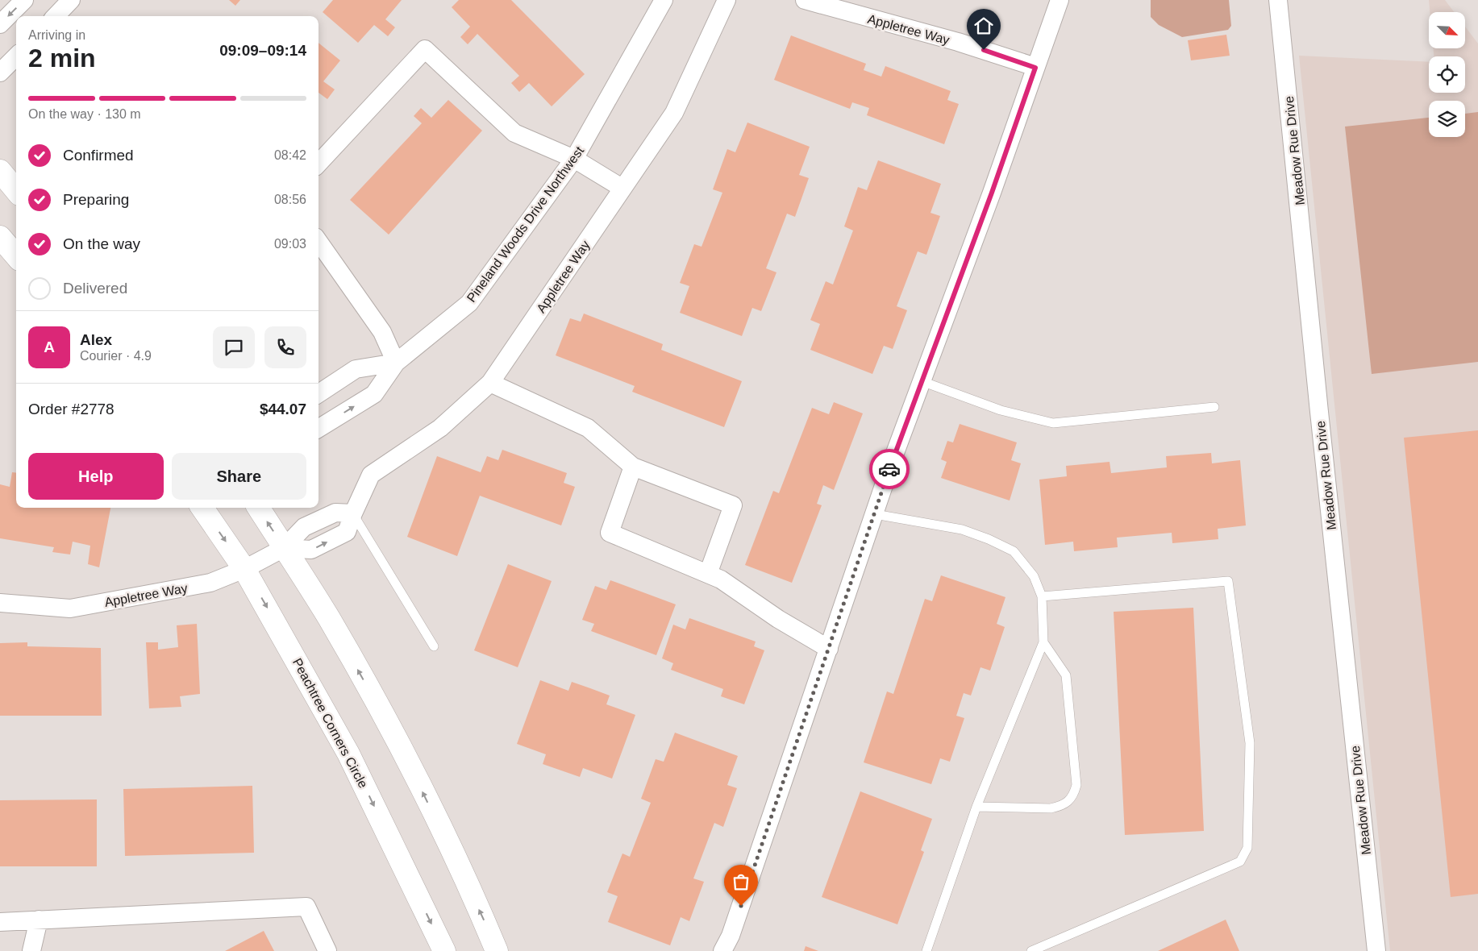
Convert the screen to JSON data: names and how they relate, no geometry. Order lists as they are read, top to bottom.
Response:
{
  "streets": {
    "street": [
      "Appletree Way",
      "Meadow Rue Drive",
      "Pineland Woods Drive Northwest",
      "Peachtree Corners Circle"
    ]
  },
  "crossings": [
    ["Appletree Way", "Peachtree Corners Circle"]
  ],
  "north": "bottom right",
  "page": {
    "heading": ["2 min", "Arriving in", "09:09–09:14"],
    "panel": [
      "Alex",
      "Courier · 4.9",
      "Order #2778",
      "$44.07"
    ],
    "bar": "On the way · 130 m",
    "list": [
      ["Confirmed", "08:42"],
      ["Preparing", "08:56"],
      ["On the way", "09:03"],
      "Delivered"
    ],
    "round": "A",
    "buttons": ["Help", "Share"]
  }
}
